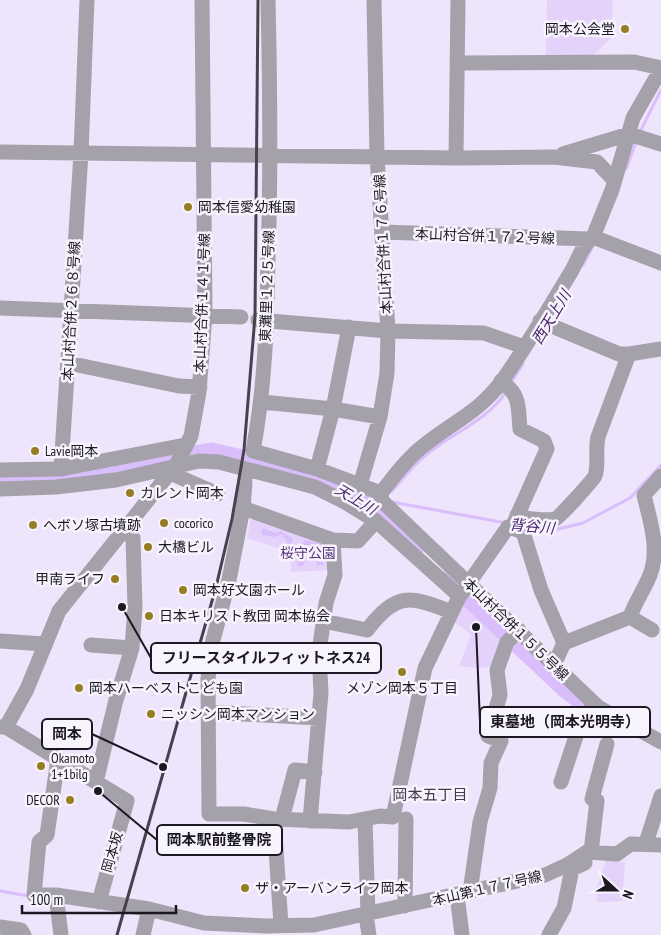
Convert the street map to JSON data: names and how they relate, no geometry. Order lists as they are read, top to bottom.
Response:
{
  "streets": {
    "street": [
      "本山村合併１７２号線",
      "本山村合併１７６号線",
      "東灘里１２５号線",
      "本山村合併１４１号線",
      "本山村合併２６８号線",
      "本山村合併１５５号線",
      "岡本坂",
      "本山第１７７号線"
    ]
  },
  "crossings": [
    ["本山村合併１７２号線", "本山村合併１７６号線"],
    ["本山村合併１４１号線", "岡本坂"],
    ["岡本坂", "本山第１７７号線"]
  ],
  "districts": ["岡本五丁目"],
  "water": ["西天上川", "天上川", "背谷川"],
  "parks": ["桜守公園"],
  "places": [
    "岡本公会堂",
    "岡本信愛幼稚園",
    "Lavie岡本",
    "カレント岡本",
    "cocorico",
    "へボソ塚古墳跡",
    "大橋ビル",
    "甲南ライフ",
    "岡本好文園ホール",
    "フリースタイルフィットネス24",
    "日本キリスト教団 岡本協会",
    "東墓地（岡本光明寺）",
    "メゾン岡本５丁目",
    "岡本ハーベストこども園",
    "ニッシン岡本マンション",
    "Okamoto 1+1bilg",
    "岡本",
    "岡本駅前整骨院",
    "DECOR",
    "ザ・アーバンライフ岡本"
  ],
  "scale_bar": "100 m",
  "north": "right"
}
